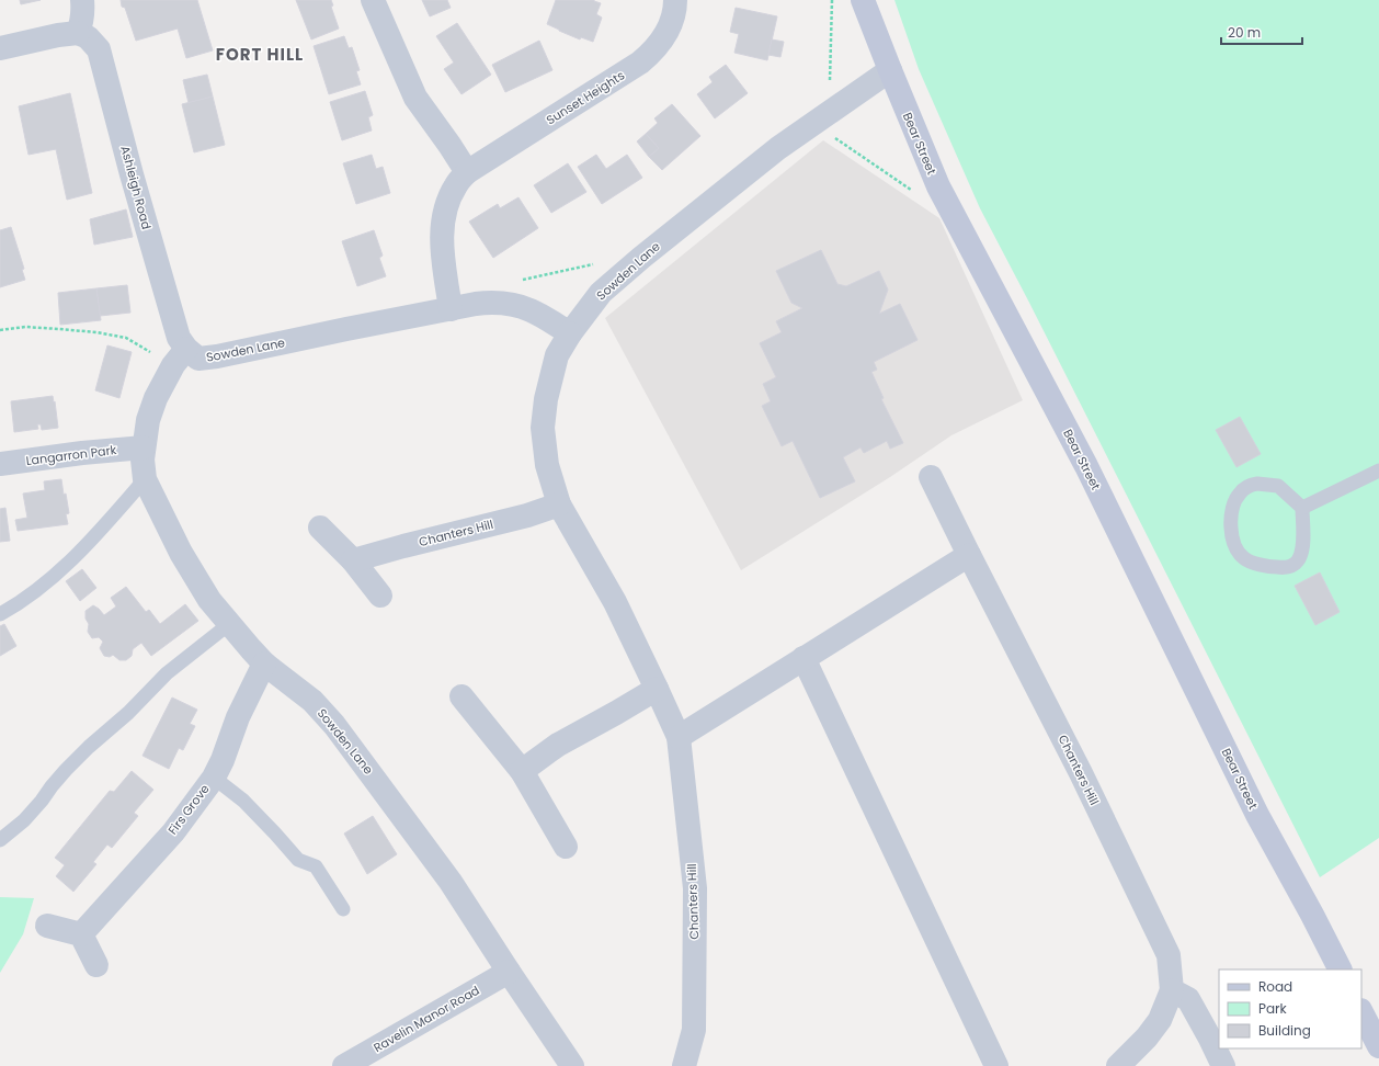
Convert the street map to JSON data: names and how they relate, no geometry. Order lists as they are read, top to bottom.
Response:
{
  "streets": {
    "street": [
      "Sunset Heights",
      "Bear Street",
      "Ashleigh Road",
      "Sowden Lane",
      "Langarron Park",
      "Chanters Hill",
      "Firs Grove",
      "Ravelin Manor Road"
    ]
  },
  "crossings": [
    ["Sunset Heights", "Sowden Lane"],
    ["Bear Street", "Sowden Lane"],
    ["Ashleigh Road", "Sowden Lane"],
    ["Sowden Lane", "Langarron Park"],
    ["Sowden Lane", "Chanters Hill"],
    ["Sowden Lane", "Firs Grove"],
    ["Sowden Lane", "Ravelin Manor Road"]
  ],
  "districts": ["FORT HILL"],
  "legend": ["Road", "Park", "Building"],
  "scale_bar": "20 m"
}
